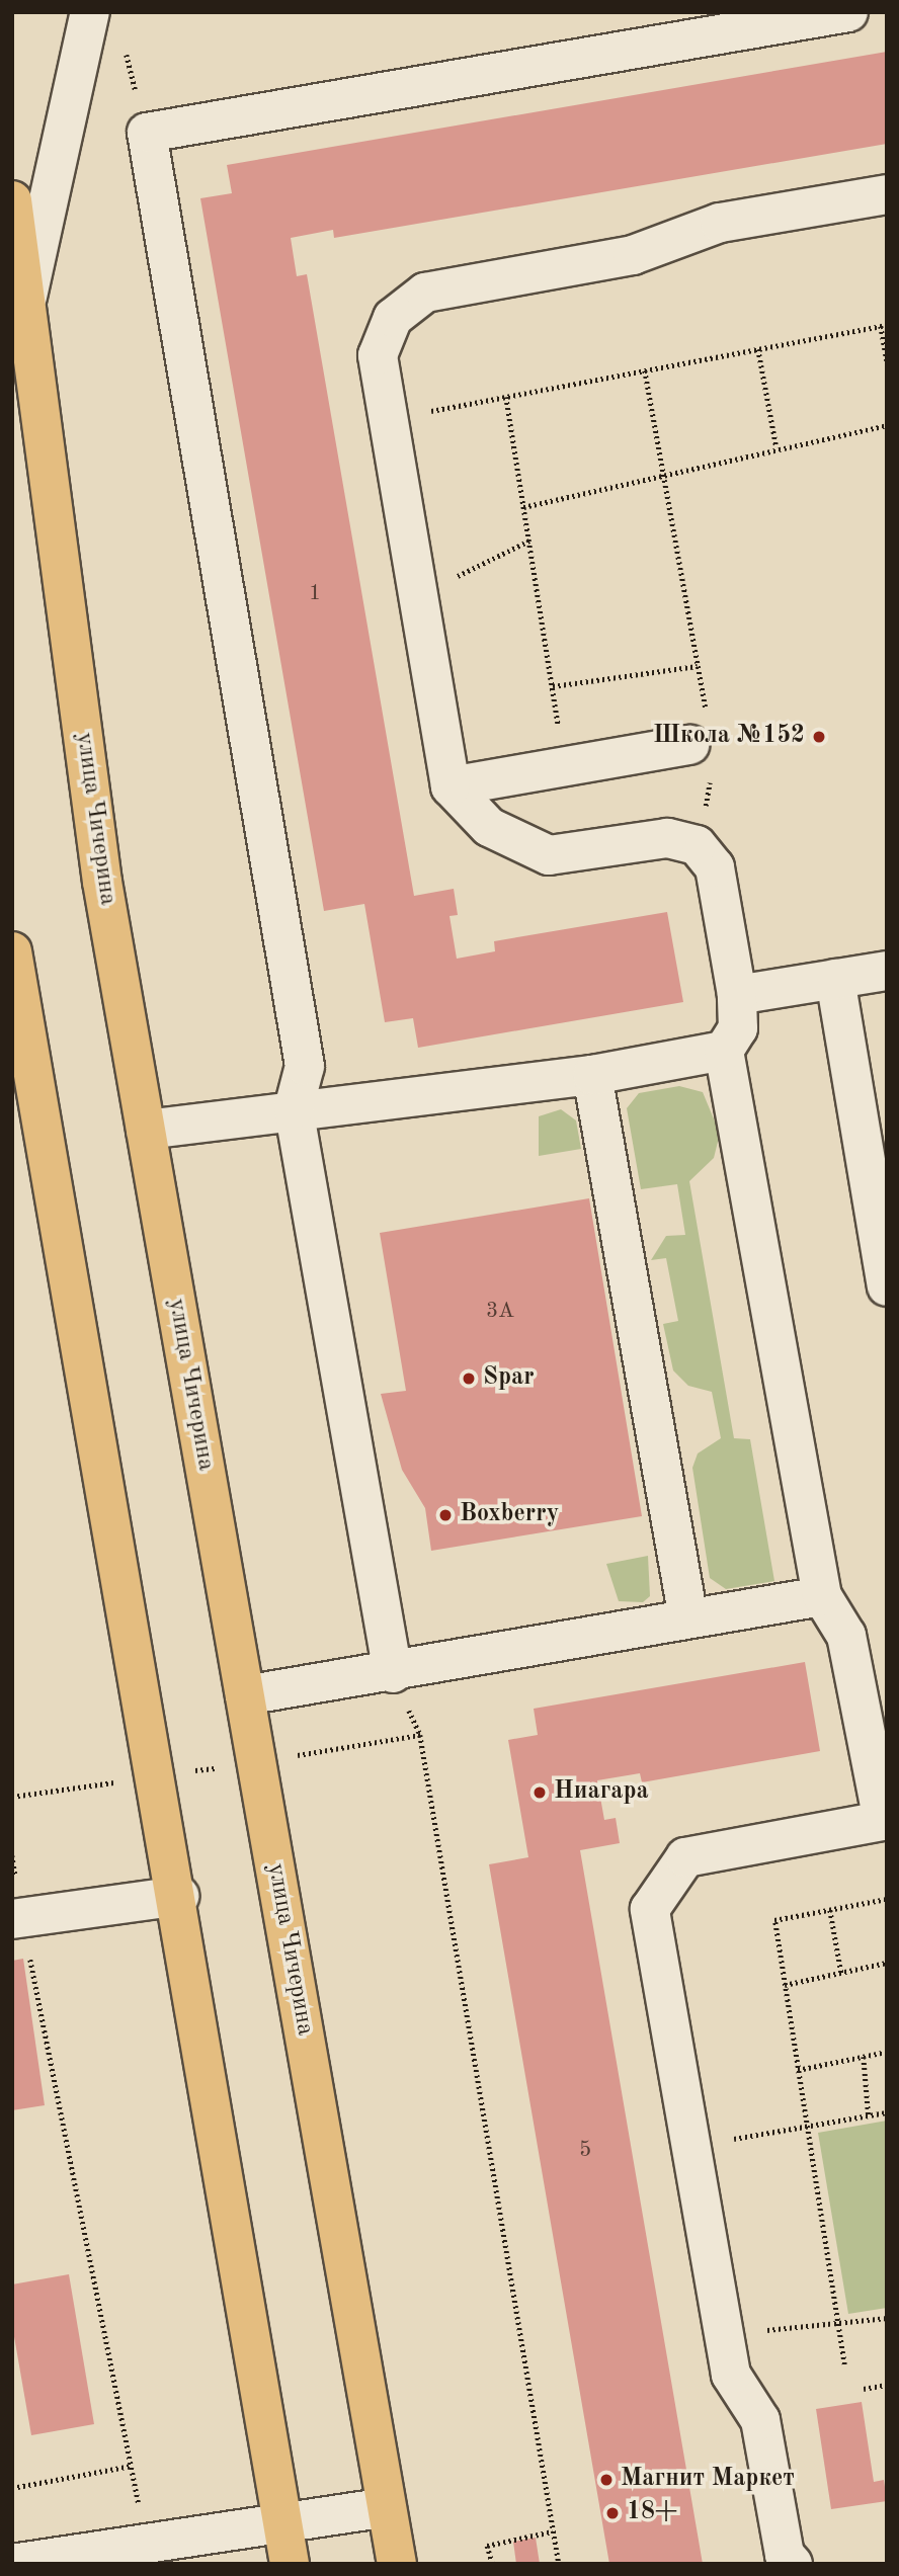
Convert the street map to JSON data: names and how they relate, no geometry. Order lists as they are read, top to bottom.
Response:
{
  "streets": {
    "main road": ["улица Чичерина"]
  },
  "places": [
    "Школа №152",
    "Spar",
    "Boxberry",
    "Ниагара",
    "Магнит Маркет",
    "18+"
  ],
  "house_numbers": ["1", "3А", "5"]
}
